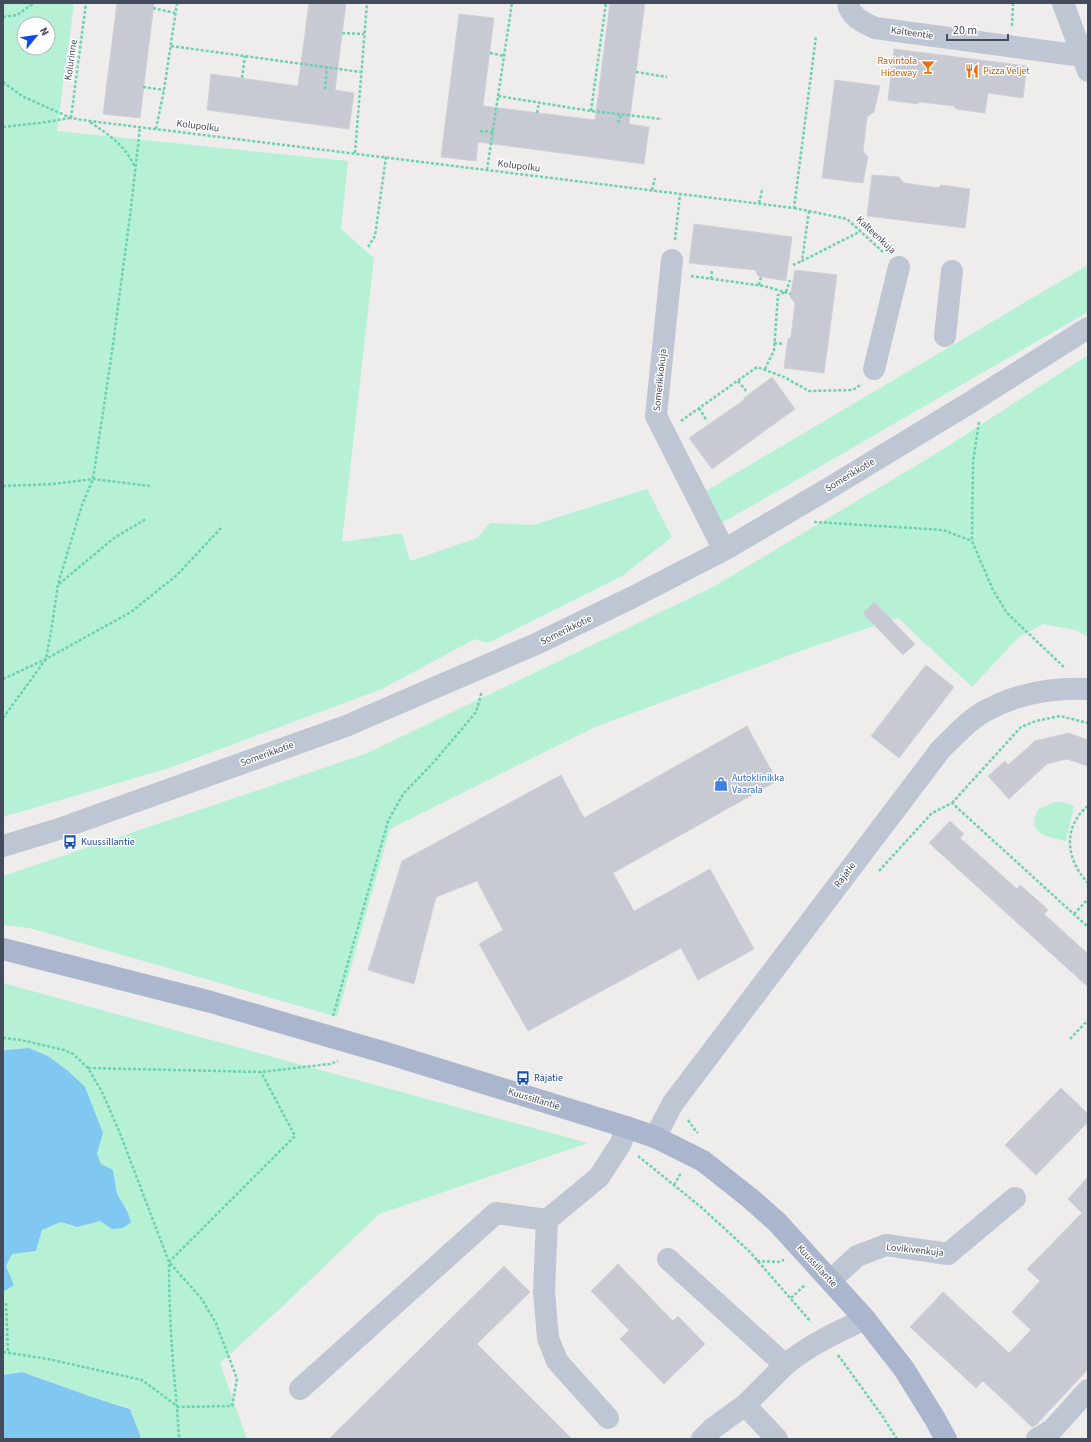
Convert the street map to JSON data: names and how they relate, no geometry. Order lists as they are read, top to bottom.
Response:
{
  "streets": {
    "main road": ["Kuussillantie"],
    "street": [
      "Kalteentie",
      "Somerikkokuja",
      "Somerikkotie",
      "Rajatie",
      "Lovikivenkuja"
    ],
    "path": ["Kolurinne", "Kolupolku", "Kalteenkuja"]
  },
  "crossings": [
    ["Kolurinne", "Kolupolku"],
    ["Kolupolku", "Kalteenkuja"],
    ["Somerikkokuja", "Somerikkotie"],
    ["Rajatie", "Kuussillantie"],
    ["Kuussillantie", "Lovikivenkuja"]
  ],
  "places": {
    "bar": ["Ravintola Hideway"],
    "restaurant": ["Pizza Veljet"],
    "shop": ["Autoklinikka Vaarala"],
    "bus stop": ["Kuussillantie", "Rajatie"]
  },
  "scale_bar": "20 m",
  "north": "top right"
}
